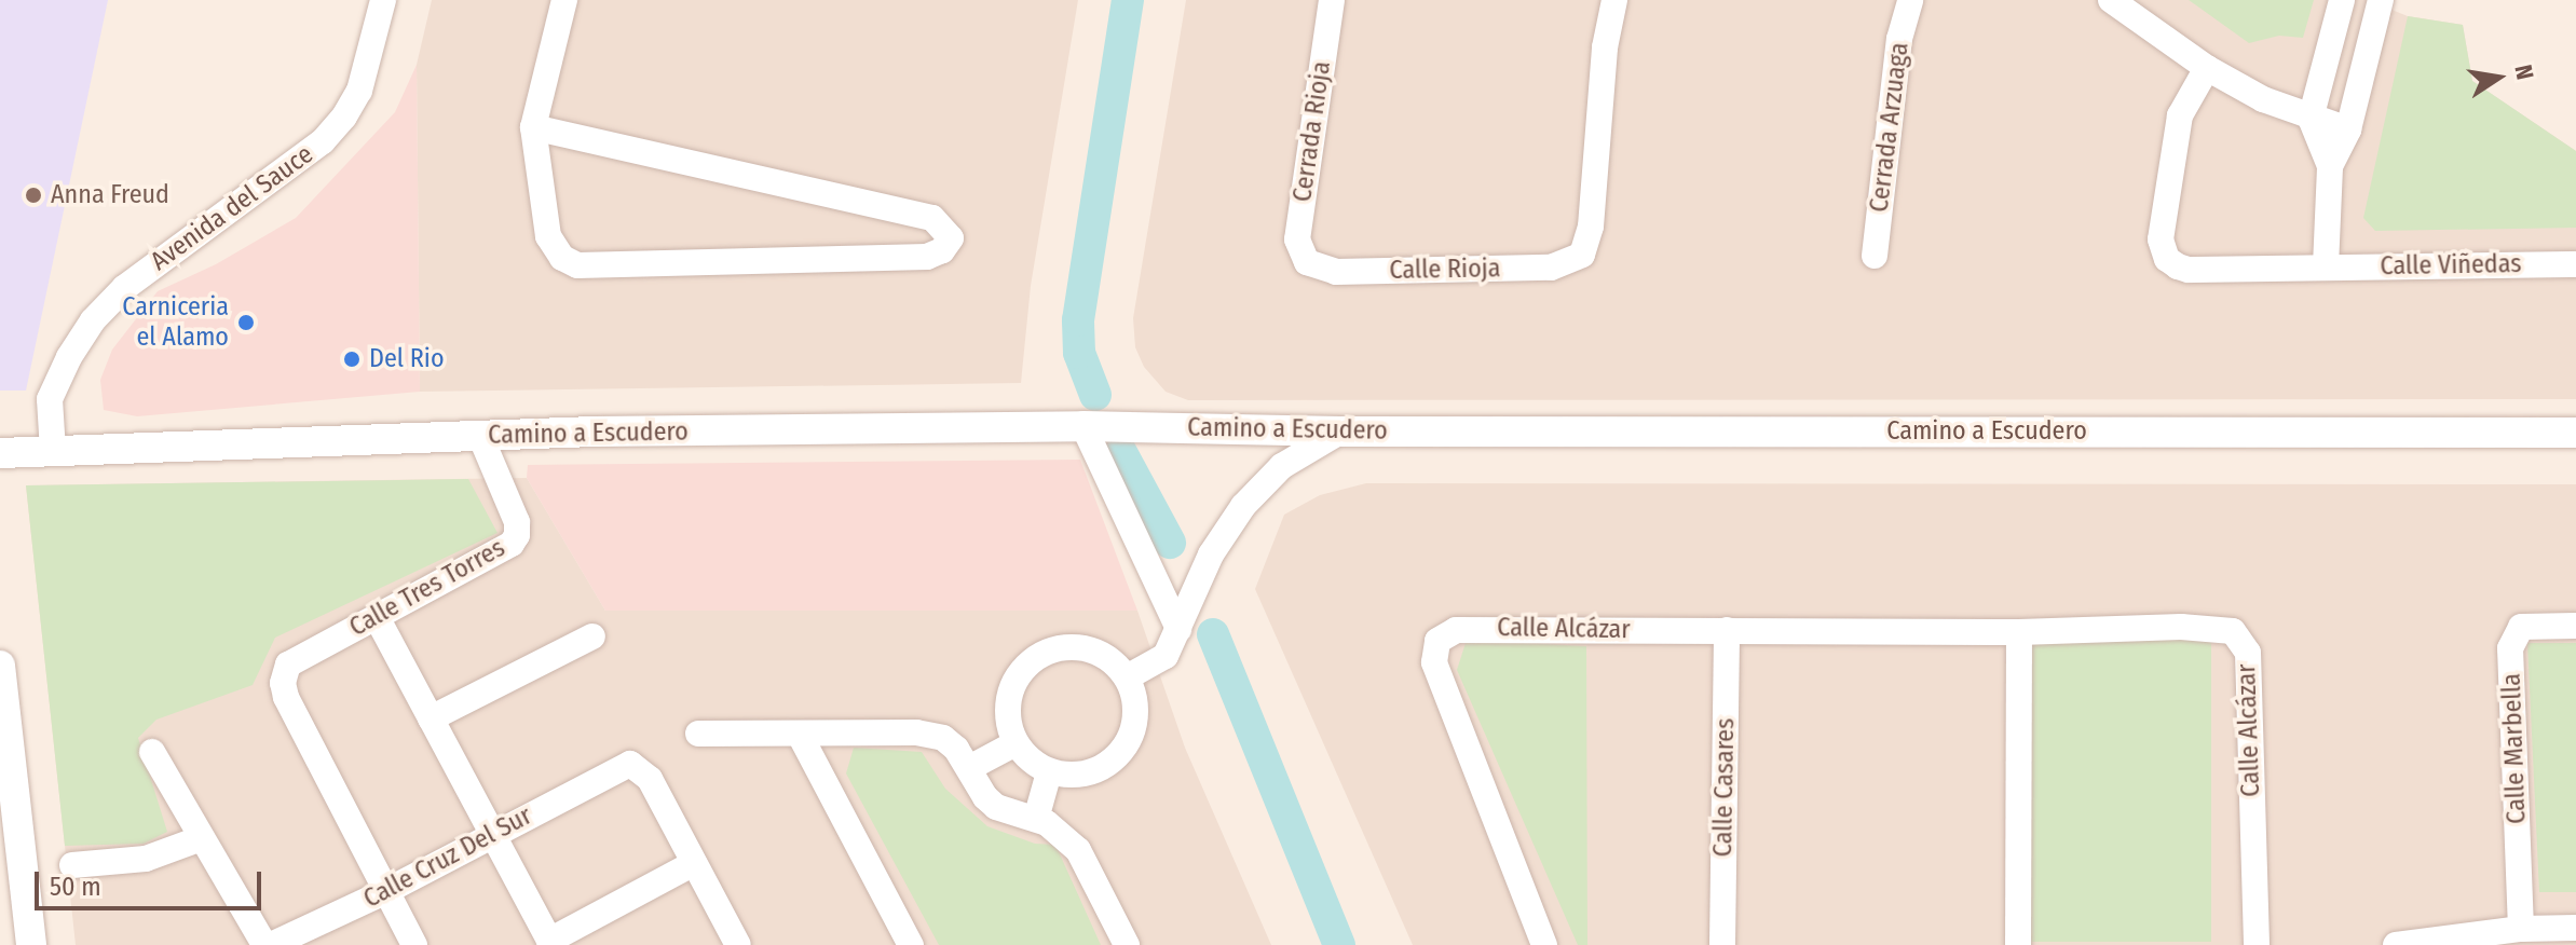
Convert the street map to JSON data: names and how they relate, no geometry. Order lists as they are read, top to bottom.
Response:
{
  "streets": {
    "street": [
      "Cerrada Arzuaga",
      "Cerrada Rioja",
      "Avenida del Sauce",
      "Calle Viñedas",
      "Calle Rioja",
      "Camino a Escudero",
      "Calle Tres Torres",
      "Calle Alcázar",
      "Calle Marbella",
      "Calle Casares",
      "Calle Cruz Del Sur"
    ]
  },
  "crossings": [
    ["Cerrada Rioja", "Calle Rioja"],
    ["Avenida del Sauce", "Camino a Escudero"],
    ["Camino a Escudero", "Calle Tres Torres"],
    ["Calle Tres Torres", "Calle Cruz Del Sur"],
    ["Calle Alcázar", "Calle Casares"]
  ],
  "places": ["Anna Freud", "Carniceria el Alamo", "Del Rio"],
  "scale_bar": "50 m",
  "north": "right"
}
